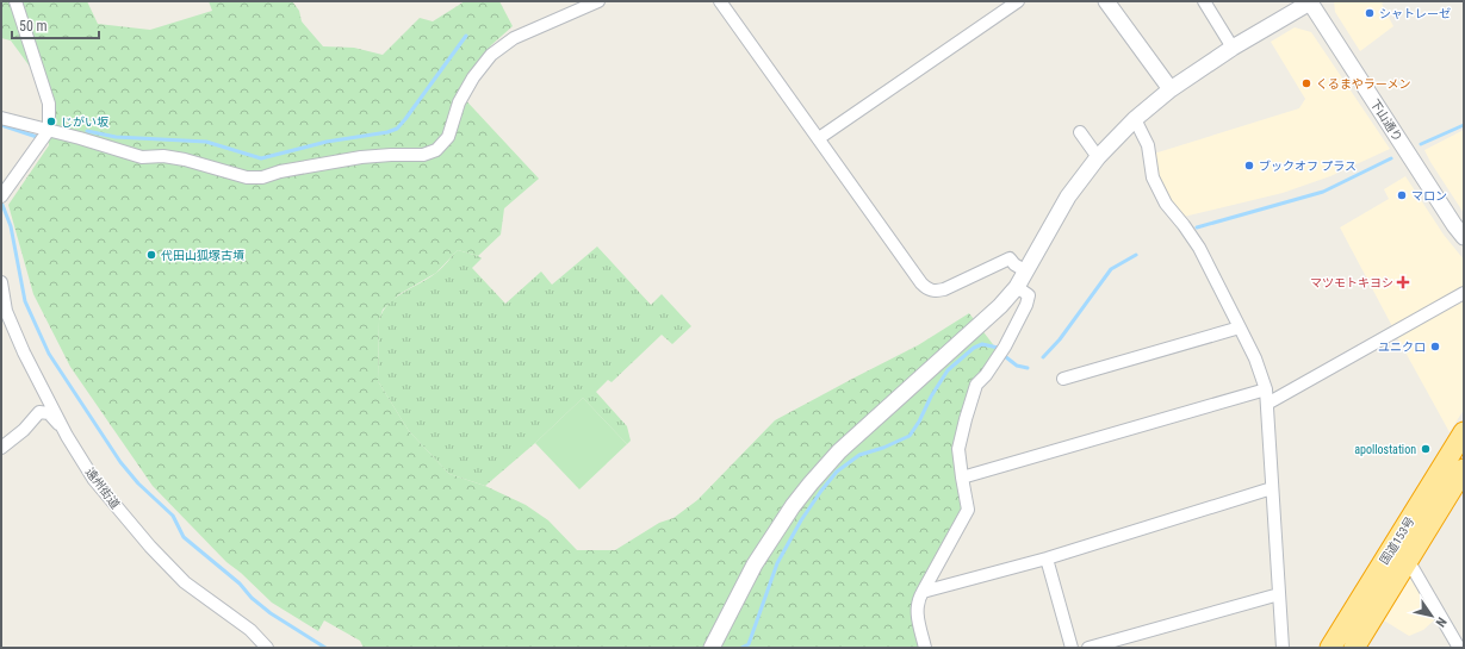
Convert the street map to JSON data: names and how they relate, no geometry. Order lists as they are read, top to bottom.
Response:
{
  "streets": {
    "highway": ["国道153号"],
    "street": ["下山通り", "遠州街道"]
  },
  "places": {
    "other": [
      "シャトレーゼ",
      "くるまやラーメン",
      "じがい坂",
      "ブックオフ プラス",
      "マロン",
      "代田山狐塚古墳",
      "ユニクロ",
      "apollostation"
    ],
    "health": ["マツモトキヨシ"]
  },
  "scale_bar": "50 m",
  "north": "bottom right"
}
